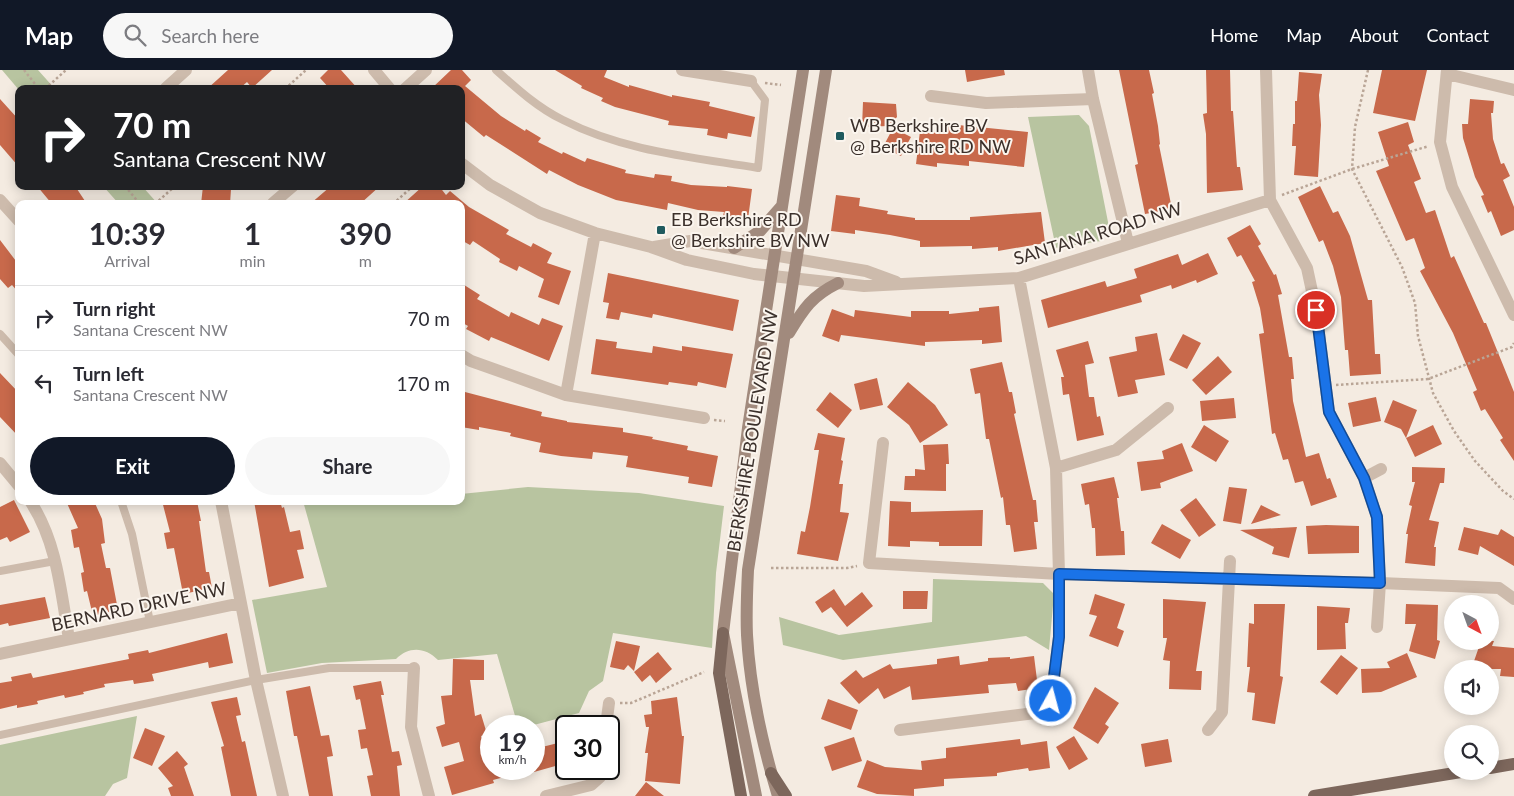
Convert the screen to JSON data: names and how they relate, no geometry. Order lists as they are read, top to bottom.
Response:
{
  "streets": {
    "main road": ["BERKSHIRE BOULEVARD NW"],
    "street": ["SANTANA ROAD NW", "BERNARD DRIVE NW"]
  },
  "crossings": [
    ["SANTANA ROAD NW", "BERKSHIRE BOULEVARD NW"]
  ],
  "places": {
    "transit": ["WB Berkshire BV @ Berkshire RD NW", "EB Berkshire RD @ Berkshire BV NW"]
  },
  "north": "bottom right",
  "page": {
    "header": "Map",
    "search": "Search here",
    "nav": [
      "Home",
      "Map",
      "About",
      "Contact"
    ],
    "turn": ["70 m", "Santana Crescent NW"],
    "eta": [
      "10:39",
      "Arrival",
      "1",
      "min",
      "390",
      "m"
    ],
    "list": [
      {
        "name": "Turn right",
        "note": "Santana Crescent NW",
        "value": "70 m"
      },
      {
        "name": "Turn left",
        "note": "Santana Crescent NW",
        "value": "170 m"
      }
    ],
    "buttons": ["Exit", "Share"],
    "speed": "19 km/h",
    "limit": "30"
  }
}
